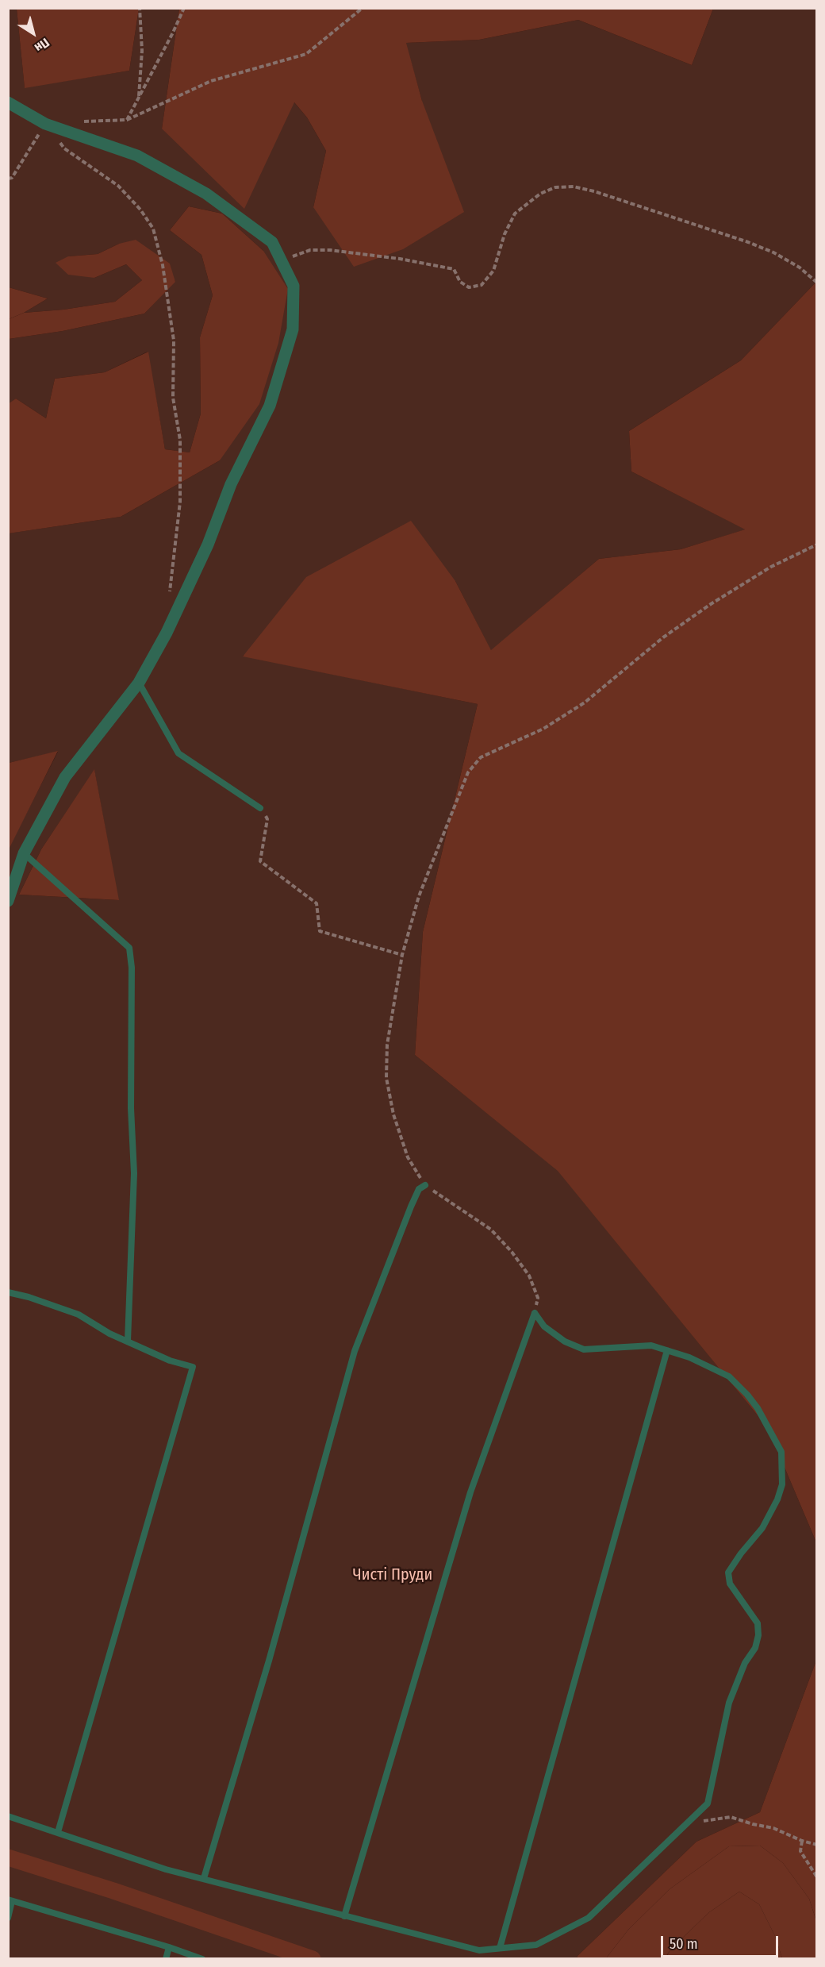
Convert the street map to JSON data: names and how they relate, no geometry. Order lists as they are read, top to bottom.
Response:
{
  "parks": ["Чисті Пруди"],
  "scale_bar": "50 m",
  "north": "bottom right"
}
